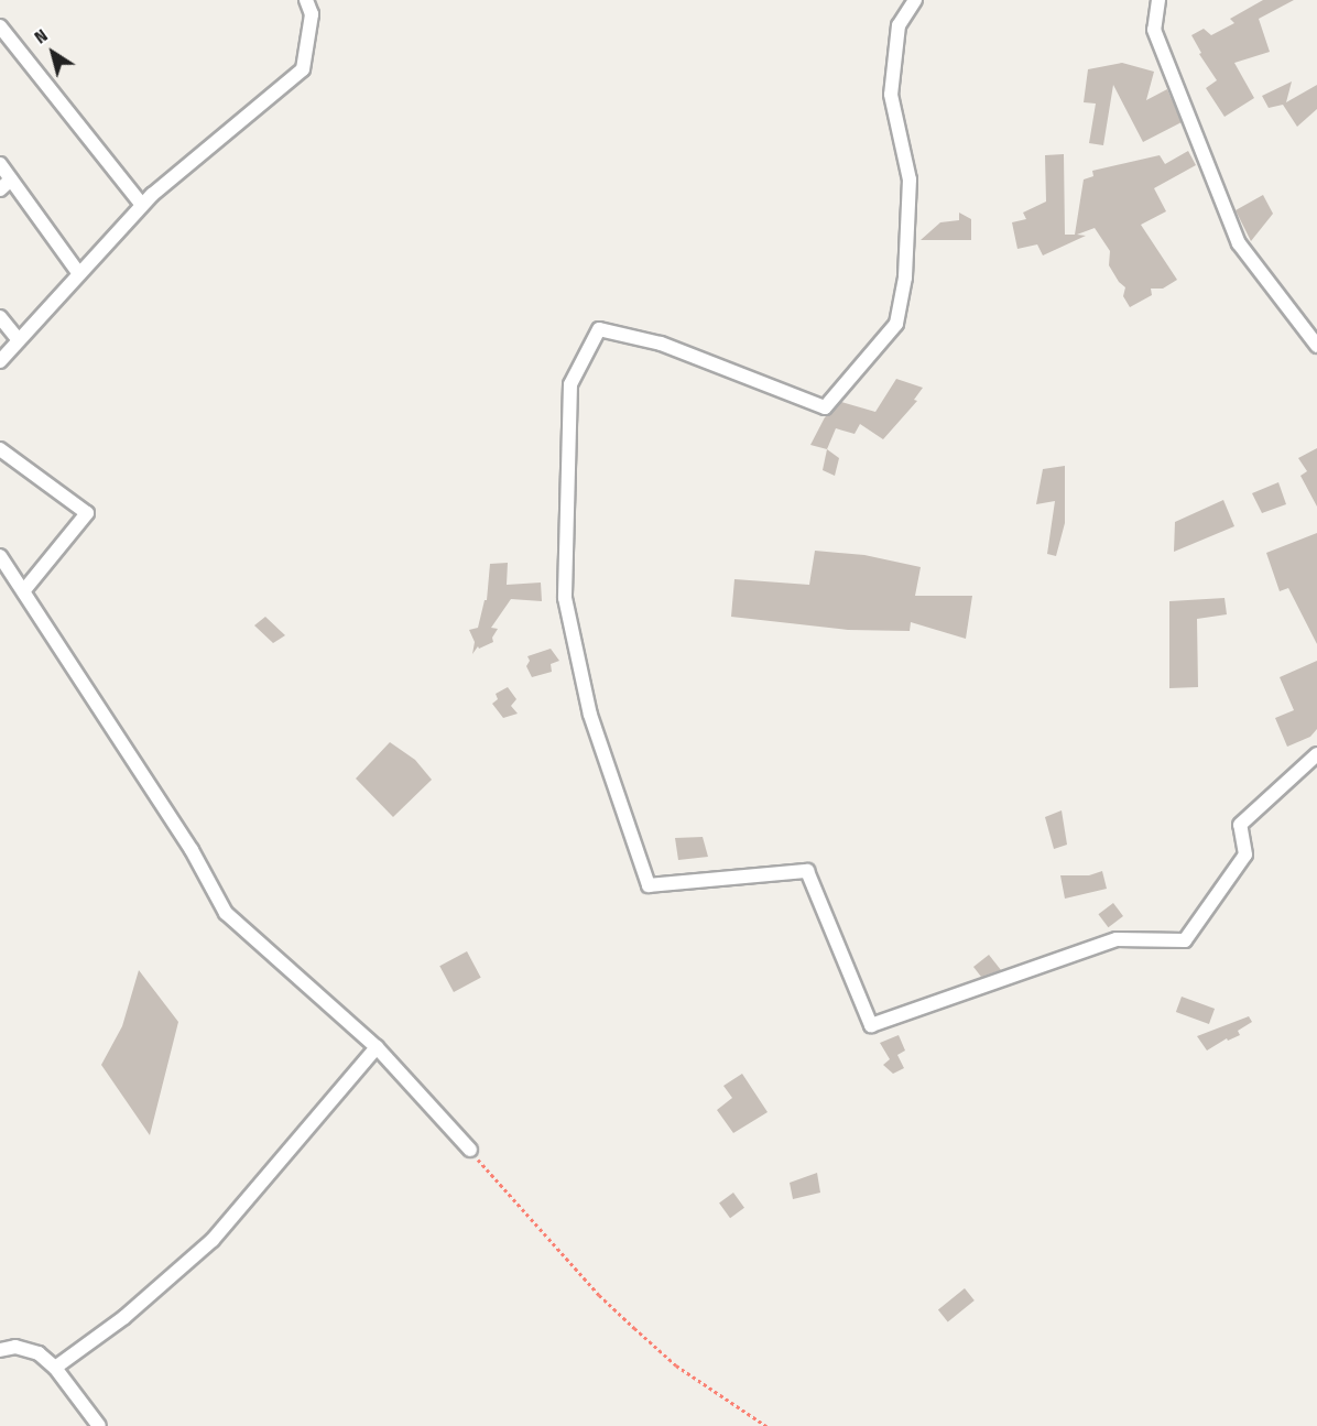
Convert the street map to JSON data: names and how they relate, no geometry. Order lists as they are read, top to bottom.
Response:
{
  "north": "top left"
}
